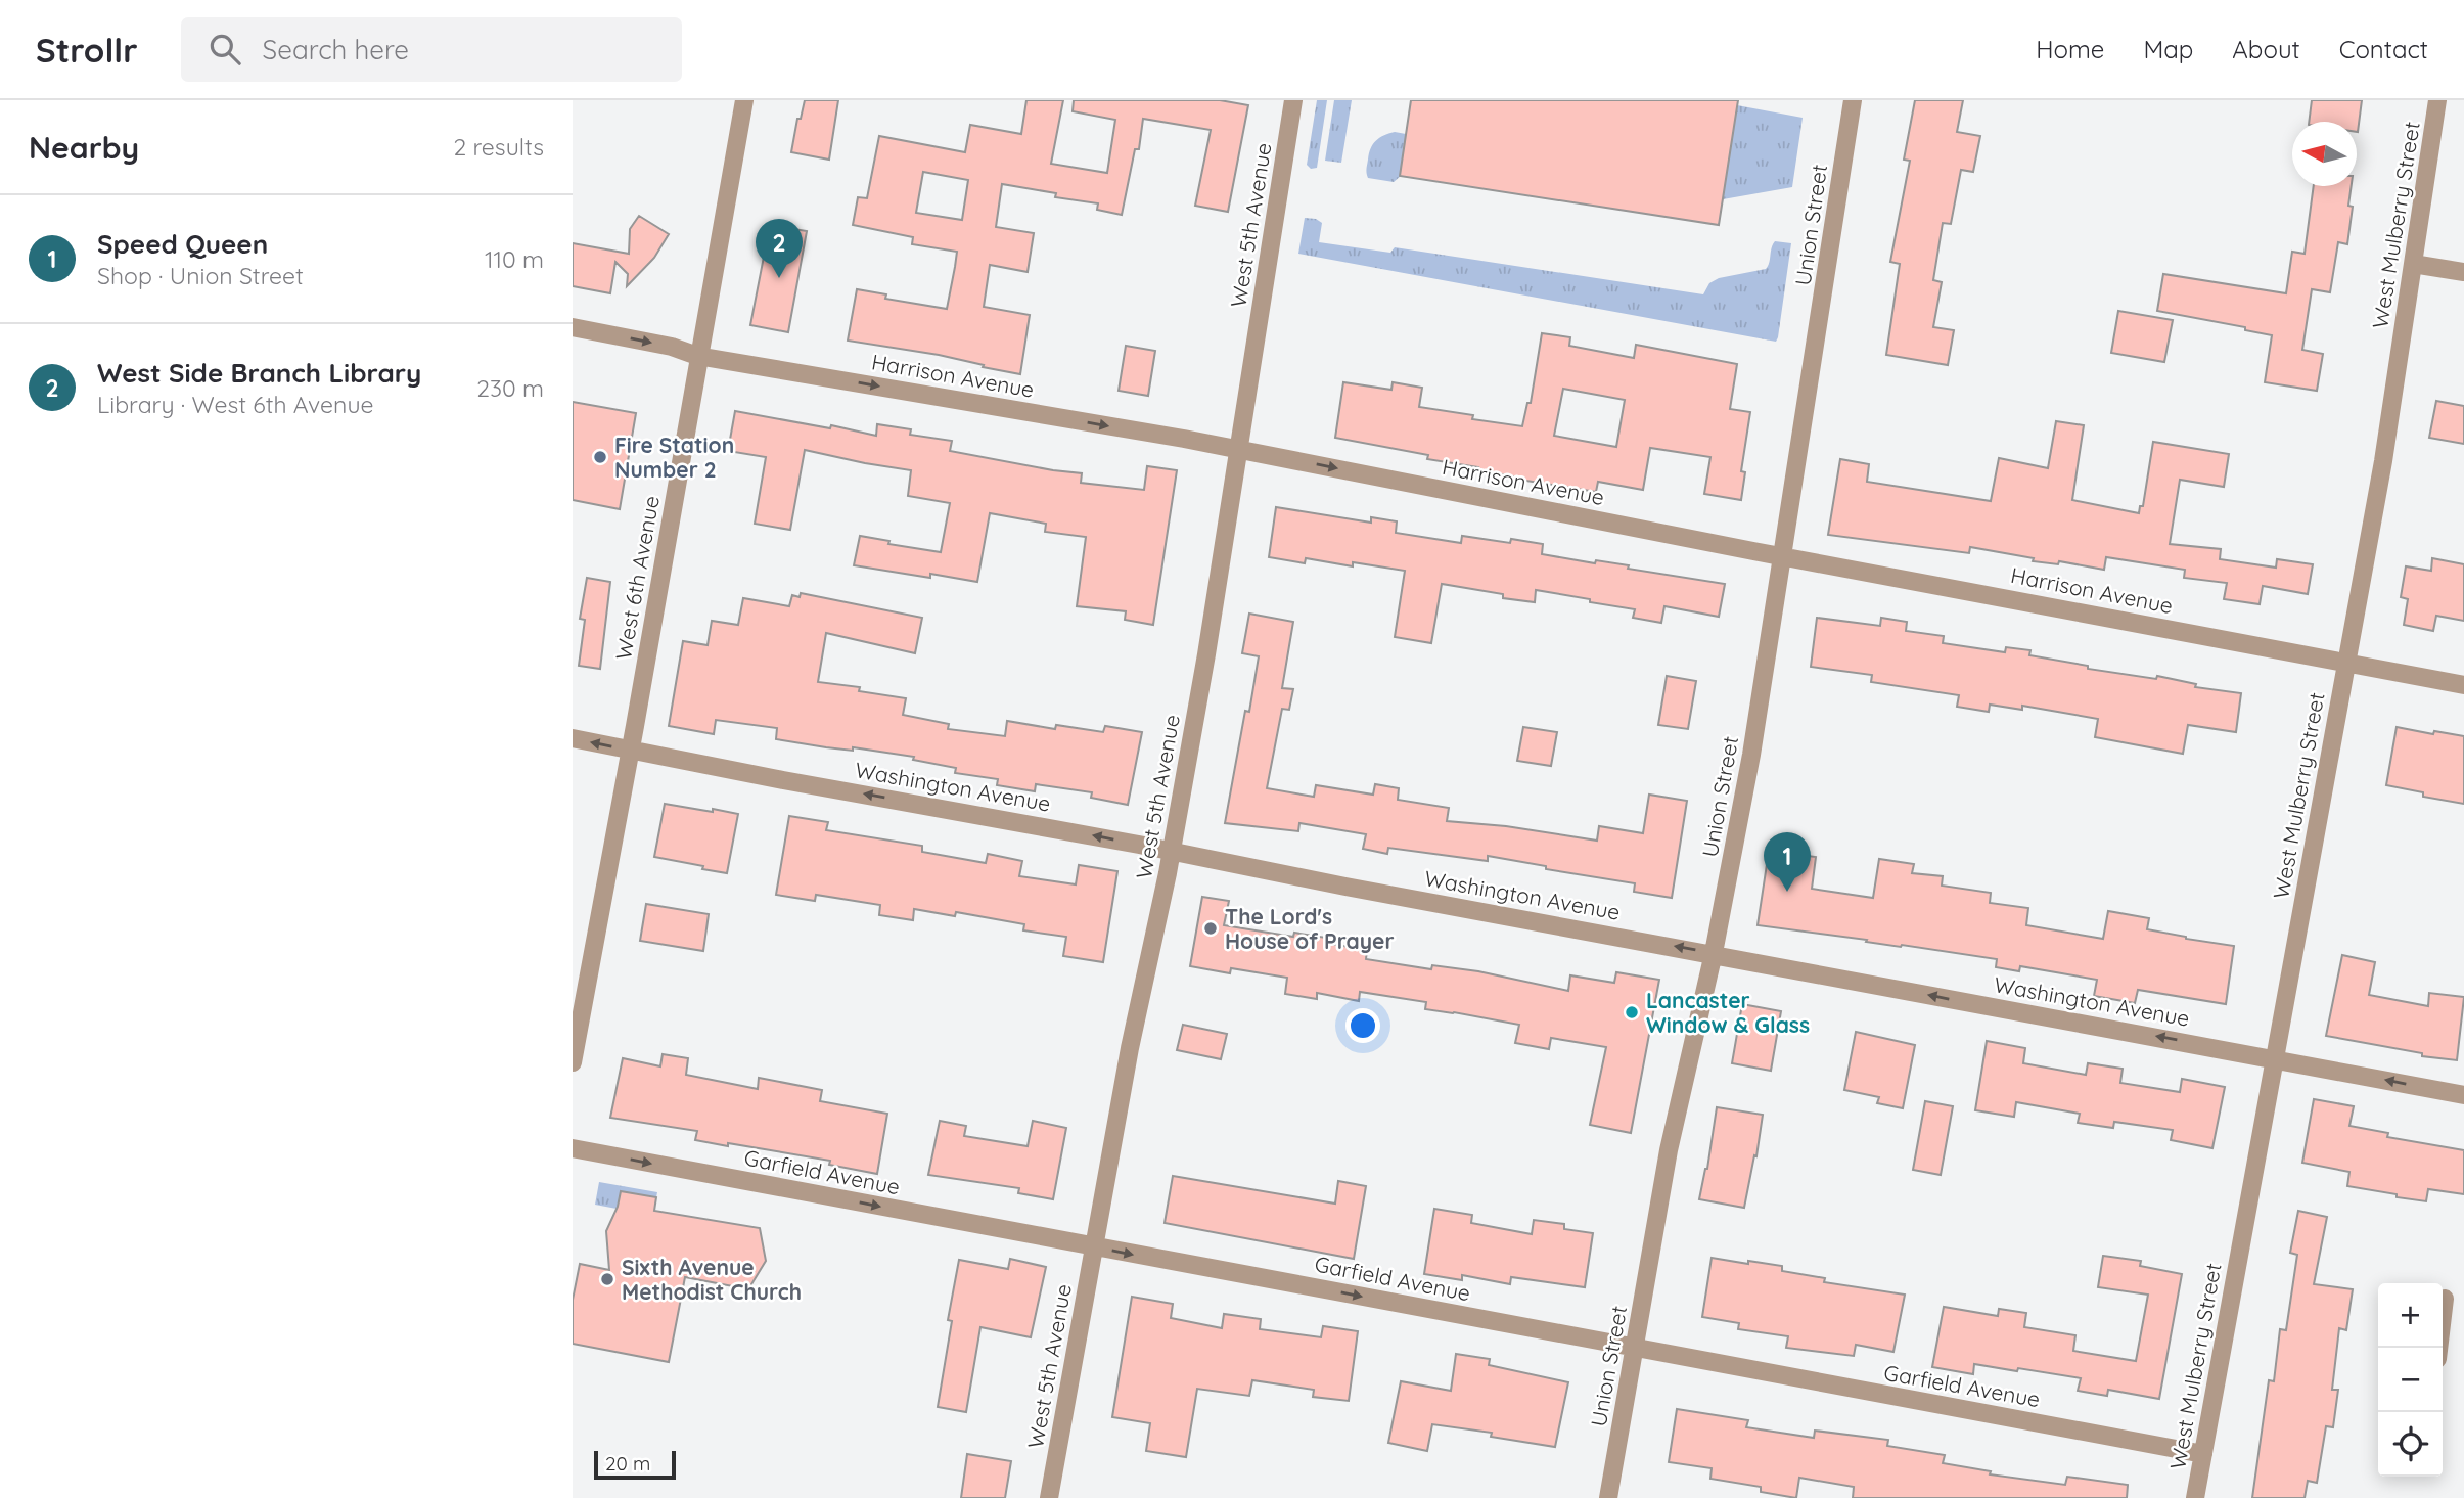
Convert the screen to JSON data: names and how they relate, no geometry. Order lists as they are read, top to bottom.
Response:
{
  "streets": {
    "street": [
      "West 5th Avenue",
      "Union Street",
      "West Mulberry Street",
      "Harrison Avenue",
      "West 6th Avenue",
      "Washington Avenue",
      "Garfield Avenue"
    ]
  },
  "crossings": [
    ["West 5th Avenue", "Harrison Avenue"],
    ["West 5th Avenue", "Washington Avenue"],
    ["West 5th Avenue", "Garfield Avenue"],
    ["Union Street", "Harrison Avenue"],
    ["Union Street", "Washington Avenue"],
    ["Union Street", "Garfield Avenue"],
    ["West Mulberry Street", "Harrison Avenue"],
    ["West Mulberry Street", "Washington Avenue"],
    ["West Mulberry Street", "Garfield Avenue"],
    ["Harrison Avenue", "West 6th Avenue"],
    ["West 6th Avenue", "Washington Avenue"]
  ],
  "one_way": ["Harrison Avenue", "Washington Avenue", "Garfield Avenue"],
  "places": [
    "Fire Station Number 2",
    "The Lord's House of Prayer",
    "Lancaster Window & Glass",
    "Sixth Avenue Methodist Church"
  ],
  "scale_bar": "20 m",
  "north": "left",
  "page": {
    "header": "Strollr",
    "search": "Search here",
    "nav": [
      "Home",
      "Map",
      "About",
      "Contact"
    ],
    "heading": ["Nearby", "2 results"],
    "list": [
      {
        "mark": "1",
        "name": "Speed Queen",
        "note": "Shop · Union Street",
        "value": "110 m"
      },
      {
        "mark": "2",
        "name": "West Side Branch Library",
        "note": "Library · West 6th Avenue",
        "value": "230 m"
      }
    ],
    "pins": ["2", "1"],
    "map_buttons": ["+", "−"],
    "scale": "20 m"
  }
}
